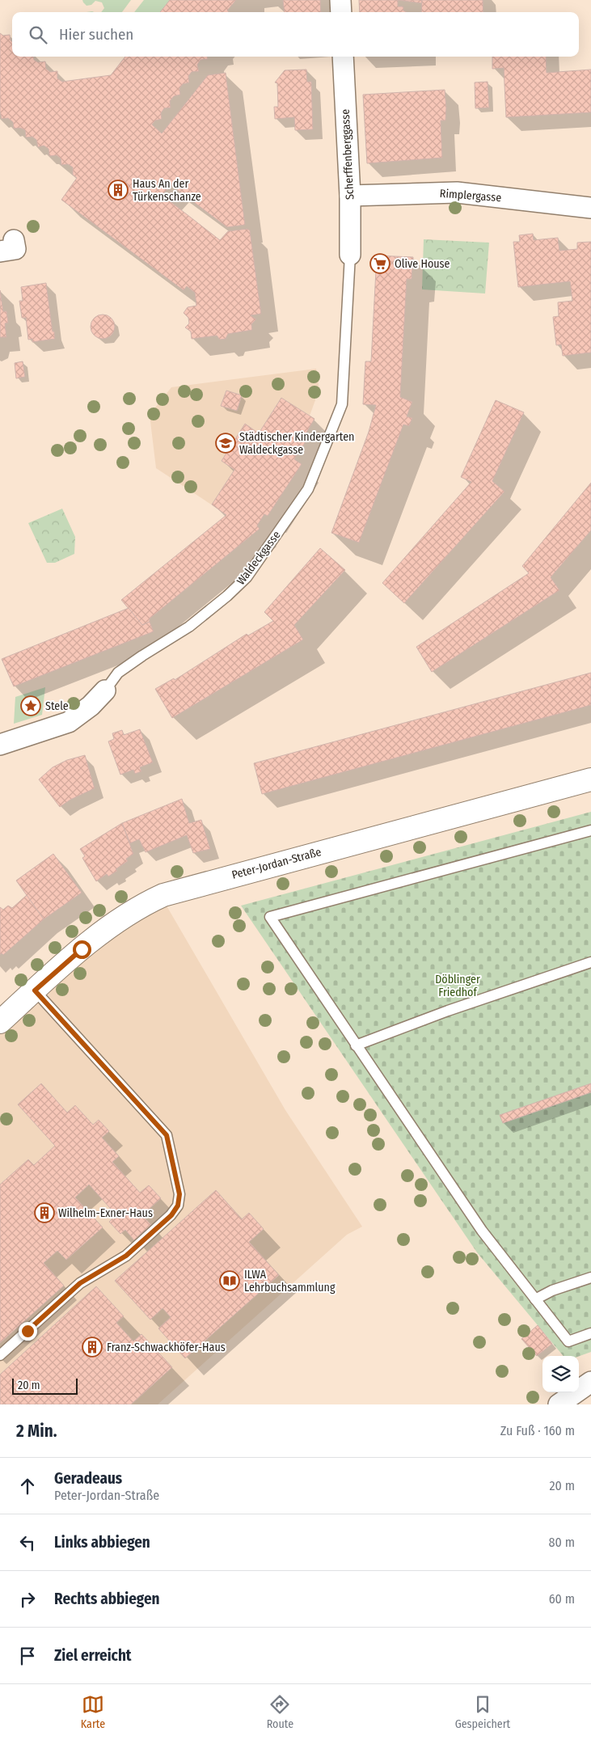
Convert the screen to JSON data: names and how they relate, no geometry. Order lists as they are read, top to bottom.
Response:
{
  "streets": {
    "street": [
      "Scherffenberggasse",
      "Rimplergasse",
      "Waldeckgasse",
      "Peter-Jordan-Straße"
    ]
  },
  "crossings": [
    ["Scherffenberggasse", "Rimplergasse"],
    ["Scherffenberggasse", "Waldeckgasse"]
  ],
  "parks": ["Döblinger Friedhof"],
  "places": {
    "building": ["Haus An der Türkenschanze", "Wilhelm-Exner-Haus", "Franz-Schwackhöfer-Haus"],
    "supermarket": ["Olive House"],
    "school or university": ["Städtischer Kindergarten Waldeckgasse"],
    "place": ["Stele"],
    "library": ["ILWA Lehrbuchsammlung"]
  },
  "scale_bar": "20 m",
  "page": {
    "search": "Hier suchen",
    "scale": "20 m",
    "heading": ["2 Min.", "Zu Fuß · 160 m"],
    "list": [
      ["Geradeaus", "Peter-Jordan-Straße", "20 m"],
      ["Links abbiegen", "80 m"],
      ["Rechts abbiegen", "60 m"],
      "Ziel erreicht"
    ],
    "nav": ["Karte", "Route", "Gespeichert"]
  }
}
